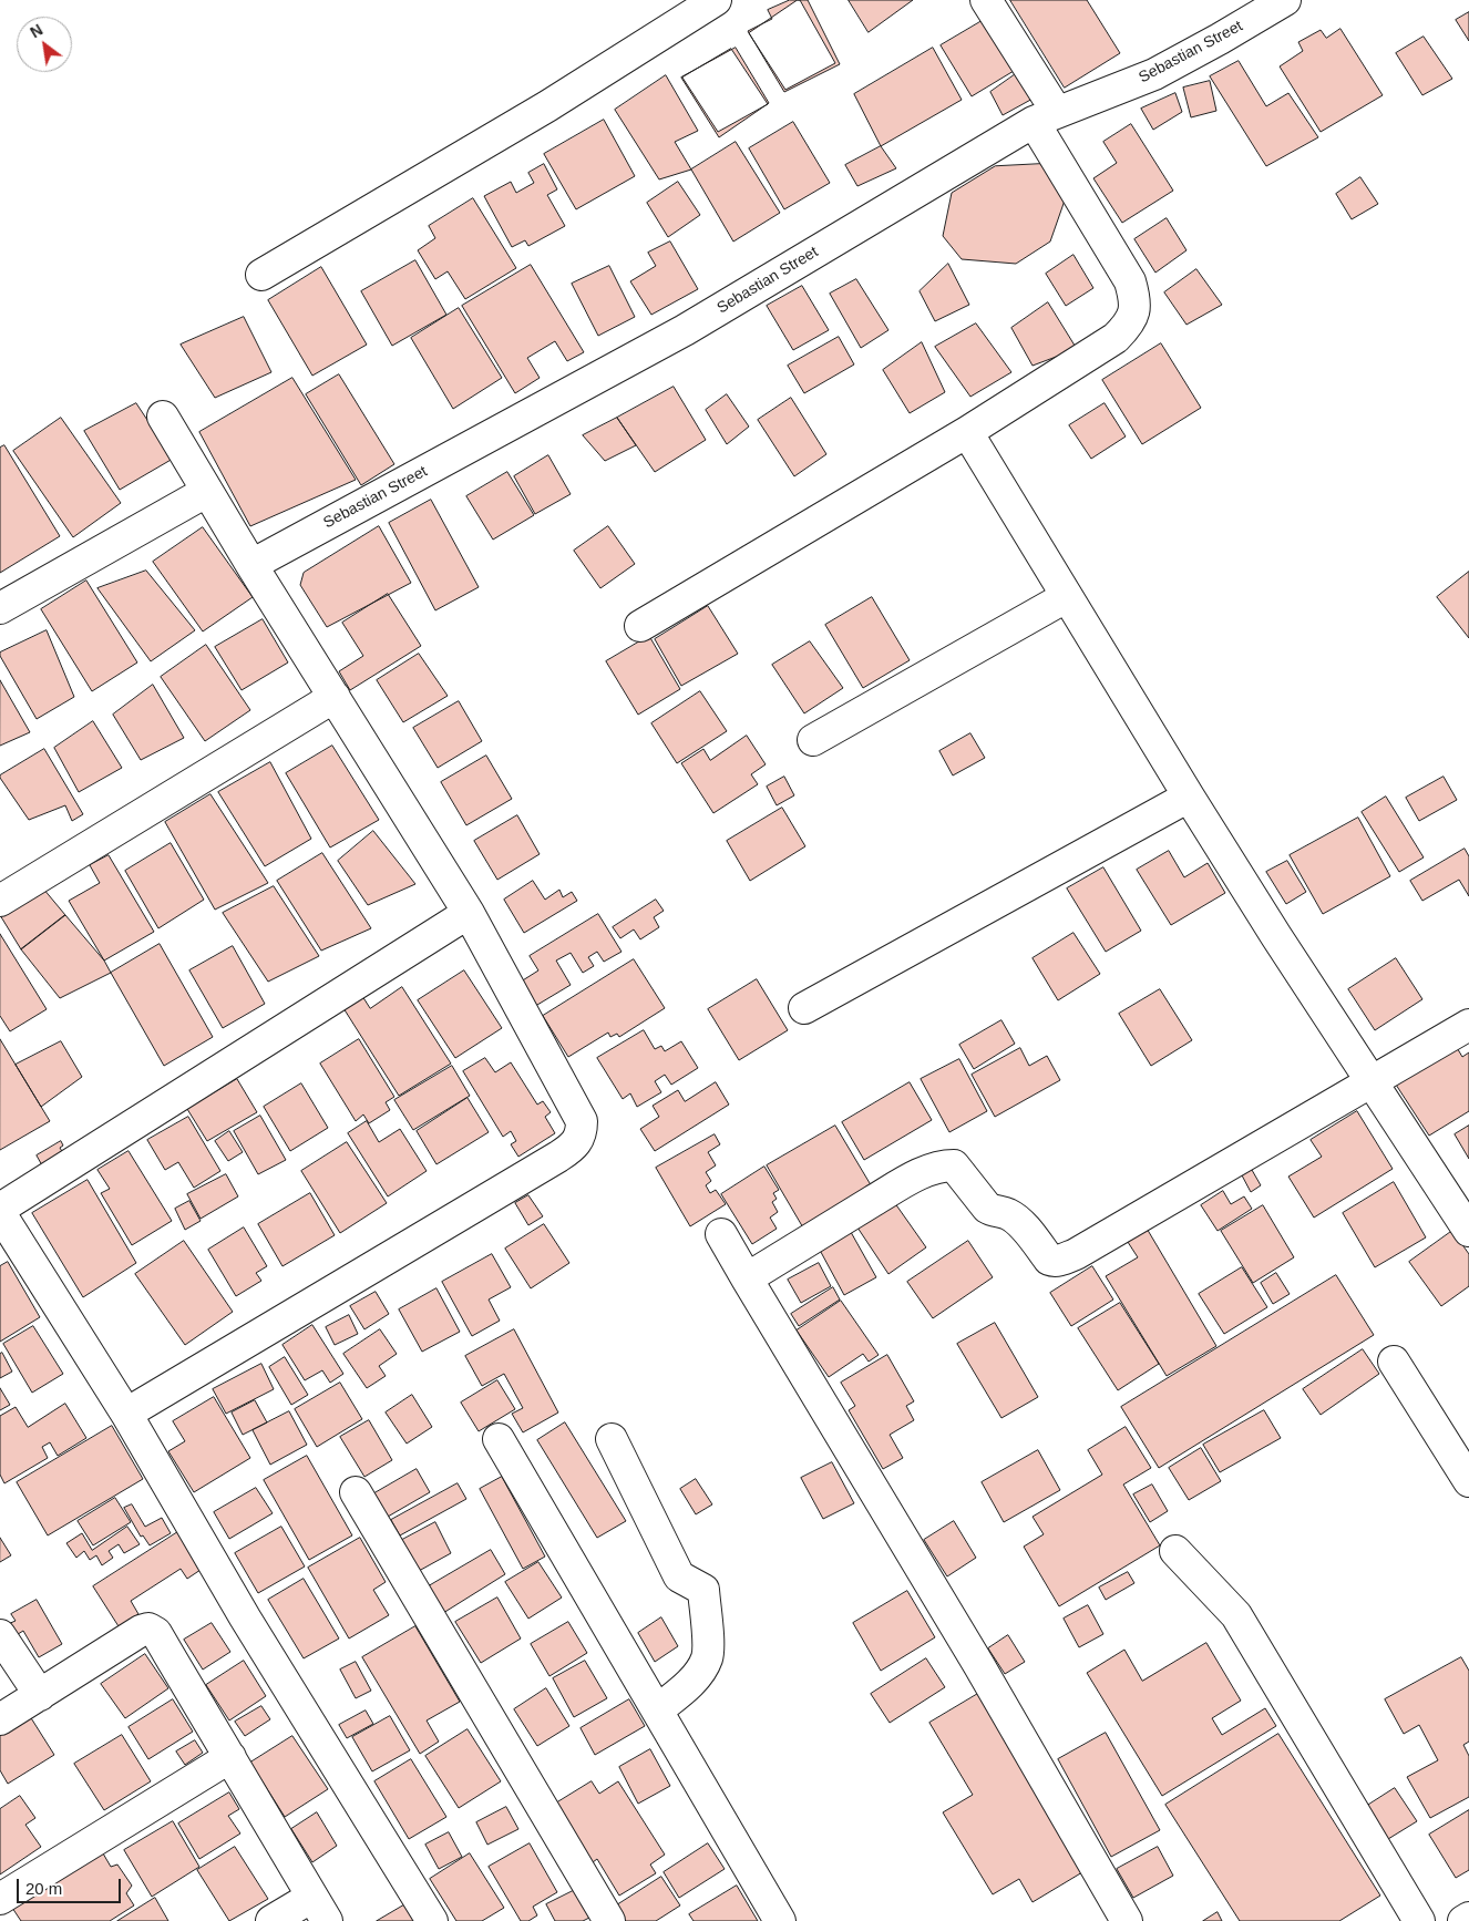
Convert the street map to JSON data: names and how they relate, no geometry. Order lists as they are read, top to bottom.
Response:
{
  "streets": {
    "street": ["Sebastian Street"]
  },
  "scale_bar": "20 m",
  "north": "top left"
}
